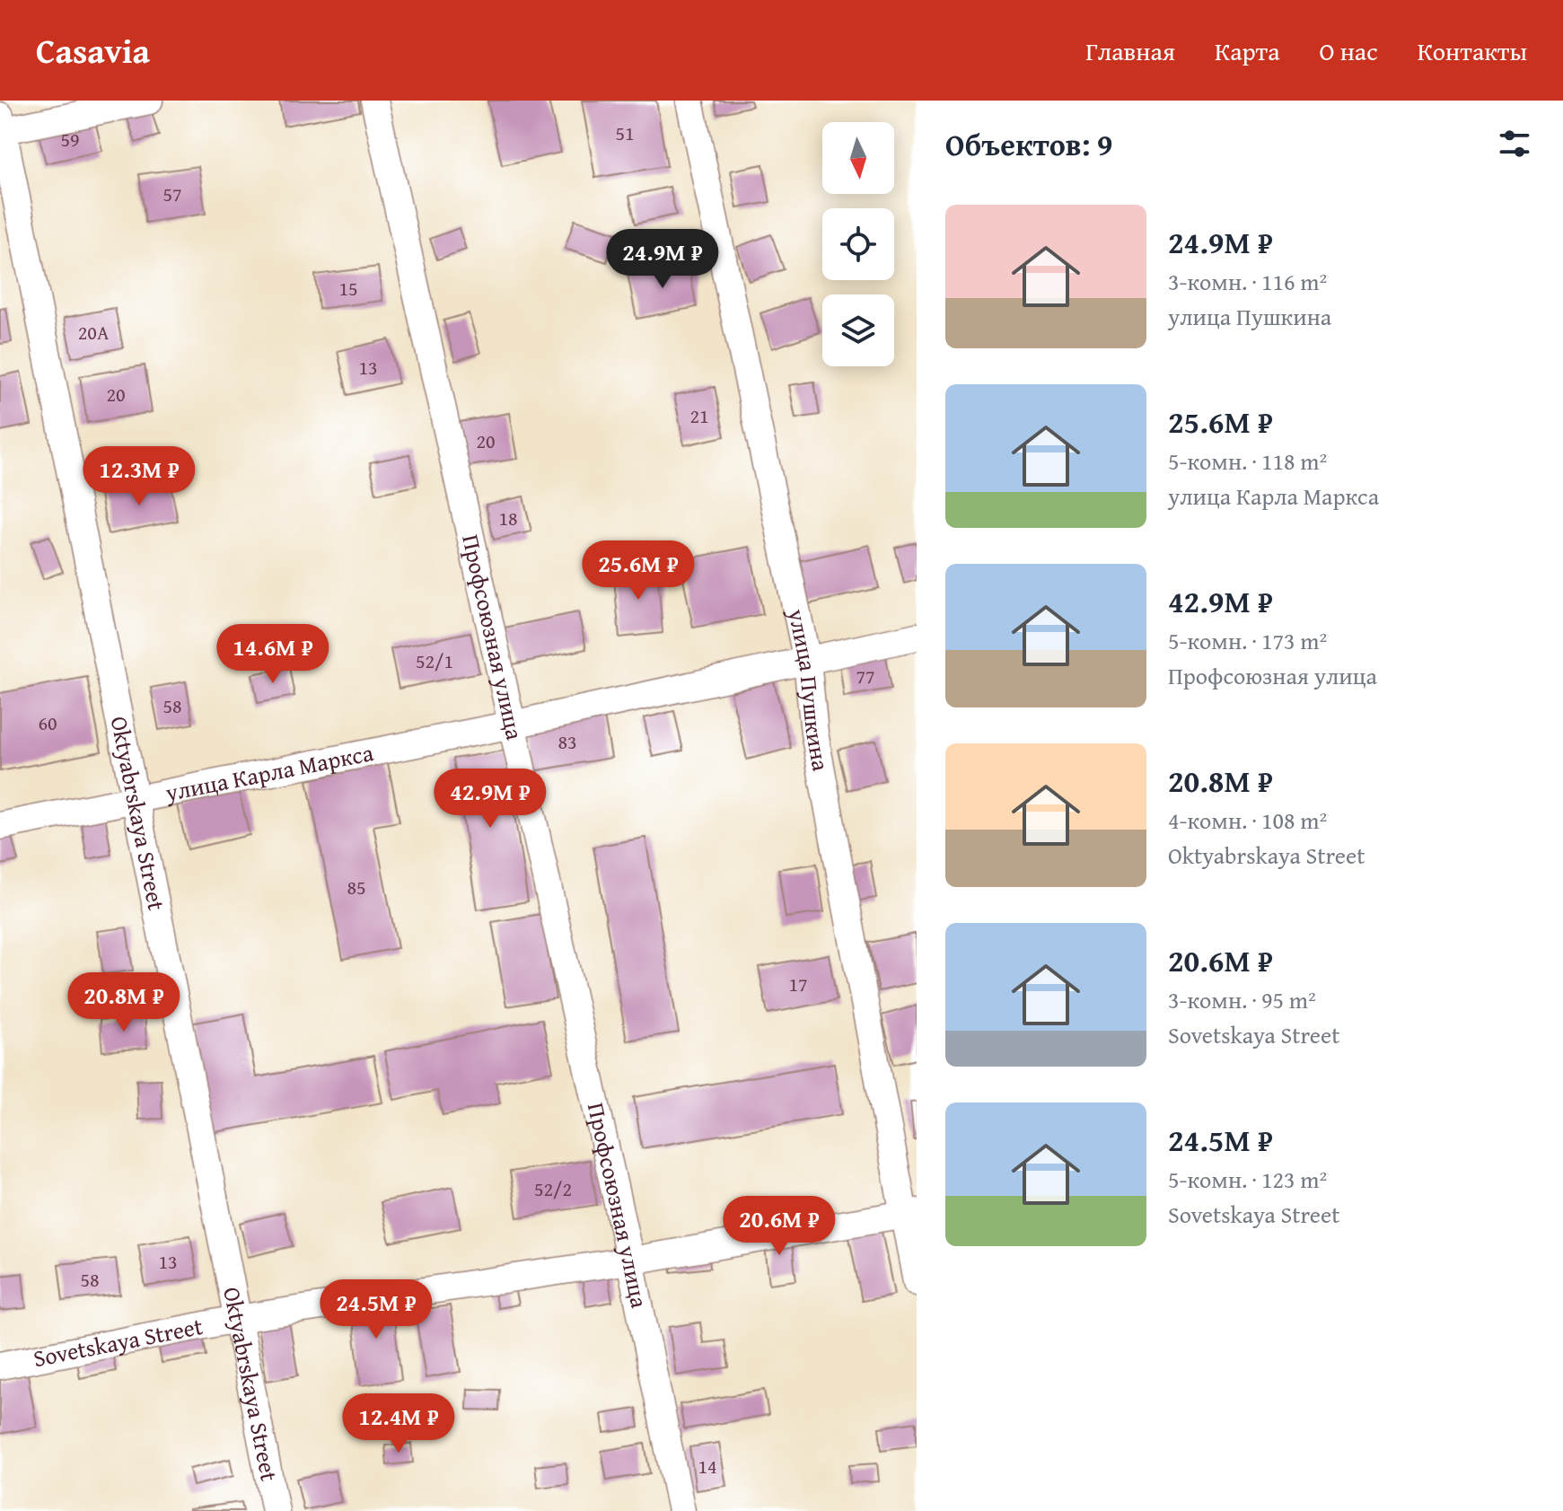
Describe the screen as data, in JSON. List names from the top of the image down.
{
  "streets": {
    "street": [
      "Профсоюзная улица",
      "улица Пушкина",
      "улица Карла Маркса",
      "Oktyabrskaya Street",
      "Sovetskaya Street"
    ]
  },
  "crossings": [
    ["Профсоюзная улица", "улица Карла Маркса"],
    ["Профсоюзная улица", "Sovetskaya Street"],
    ["улица Пушкина", "улица Карла Маркса"],
    ["улица Пушкина", "Sovetskaya Street"],
    ["улица Карла Маркса", "Oktyabrskaya Street"],
    ["Oktyabrskaya Street", "Sovetskaya Street"]
  ],
  "house_numbers": [
    "51",
    "59",
    "57",
    "15",
    "20А",
    "13",
    "20",
    "21",
    "20",
    "18",
    "52/1",
    "77",
    "58",
    "60",
    "83",
    "85",
    "17",
    "52/2",
    "13",
    "58",
    "14"
  ],
  "north": "bottom",
  "page": {
    "header": "Casavia",
    "nav": [
      "Главная",
      "Карта",
      "О нас",
      "Контакты"
    ],
    "heading": "Объектов: 9",
    "list": [
      {
        "name": "24.9M ₽",
        "note": "3-комн. · 116 m² · улица Пушкина"
      },
      {
        "name": "25.6M ₽",
        "note": "5-комн. · 118 m² · улица Карла Маркса"
      },
      {
        "name": "42.9M ₽",
        "note": "5-комн. · 173 m² · Профсоюзная улица"
      },
      {
        "name": "20.8M ₽",
        "note": "4-комн. · 108 m² · Oktyabrskaya Street"
      },
      {
        "name": "20.6M ₽",
        "note": "3-комн. · 95 m² · Sovetskaya Street"
      },
      {
        "name": "24.5M ₽",
        "note": "5-комн. · 123 m² · Sovetskaya Street"
      }
    ],
    "price": [
      "24.9M ₽",
      "12.3M ₽",
      "25.6M ₽",
      "14.6M ₽",
      "42.9M ₽",
      "20.8M ₽",
      "20.6M ₽",
      "24.5M ₽",
      "12.4M ₽"
    ]
  }
}
